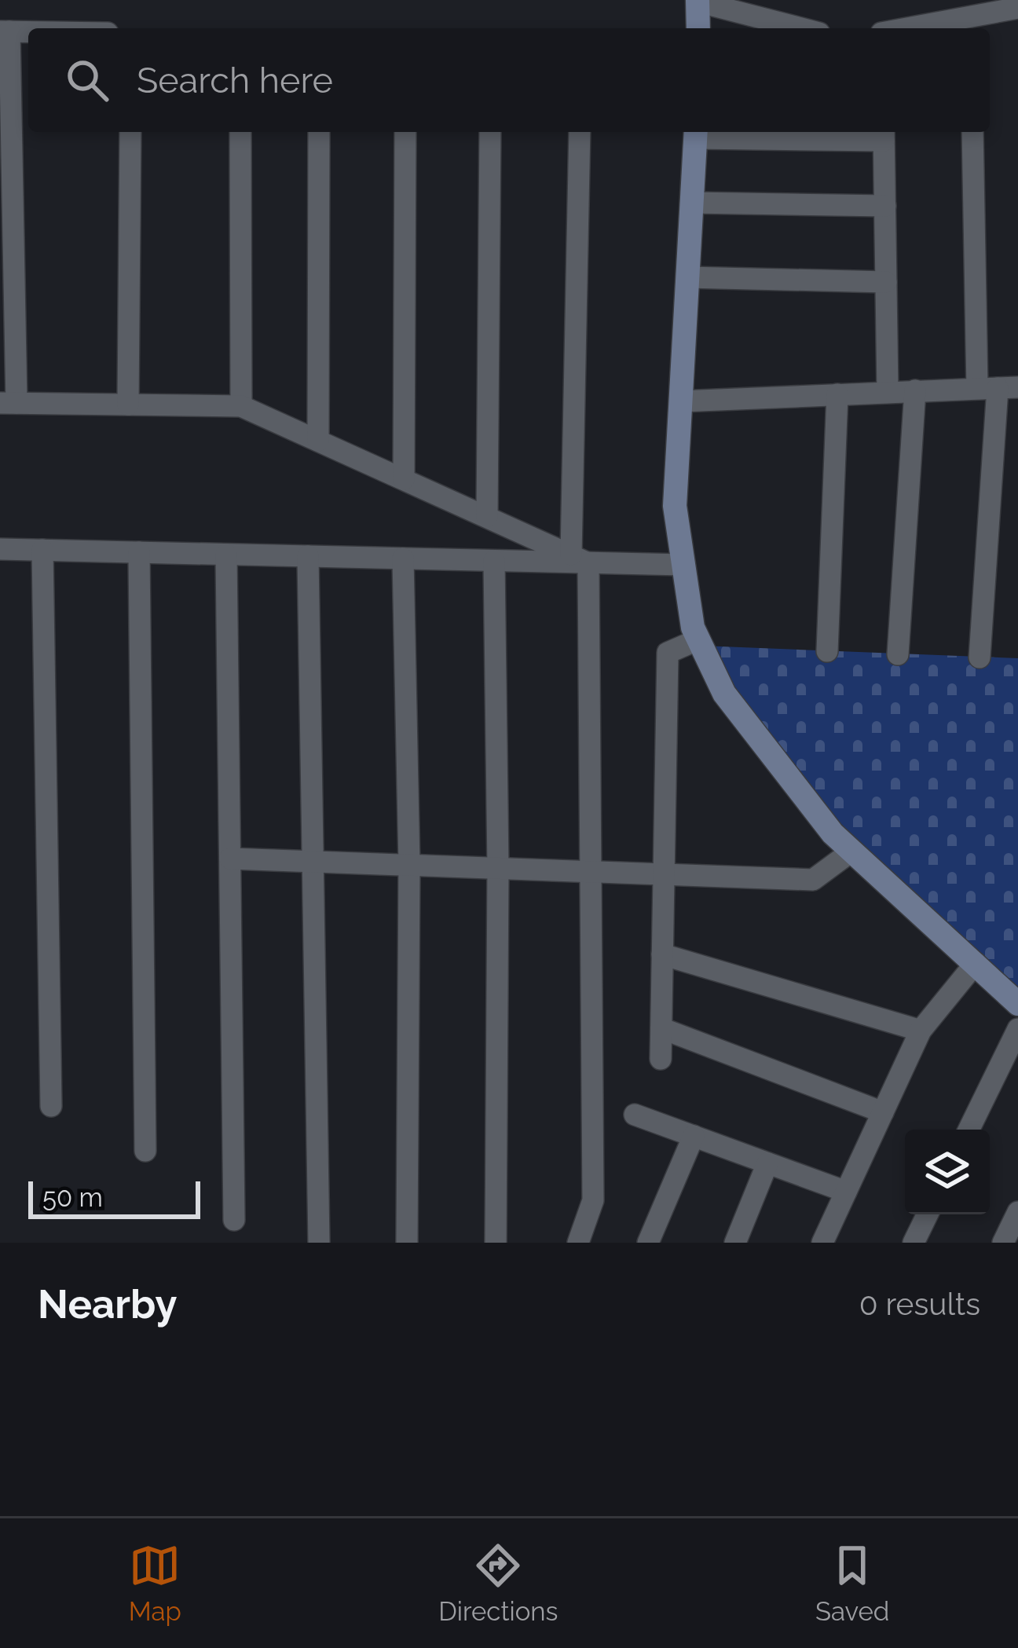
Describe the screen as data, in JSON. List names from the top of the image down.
{
  "scale_bar": "50 m",
  "page": {
    "search": "Search here",
    "scale": "50 m",
    "heading": ["Nearby", "0 results"],
    "nav": ["Map", "Directions", "Saved"]
  }
}
